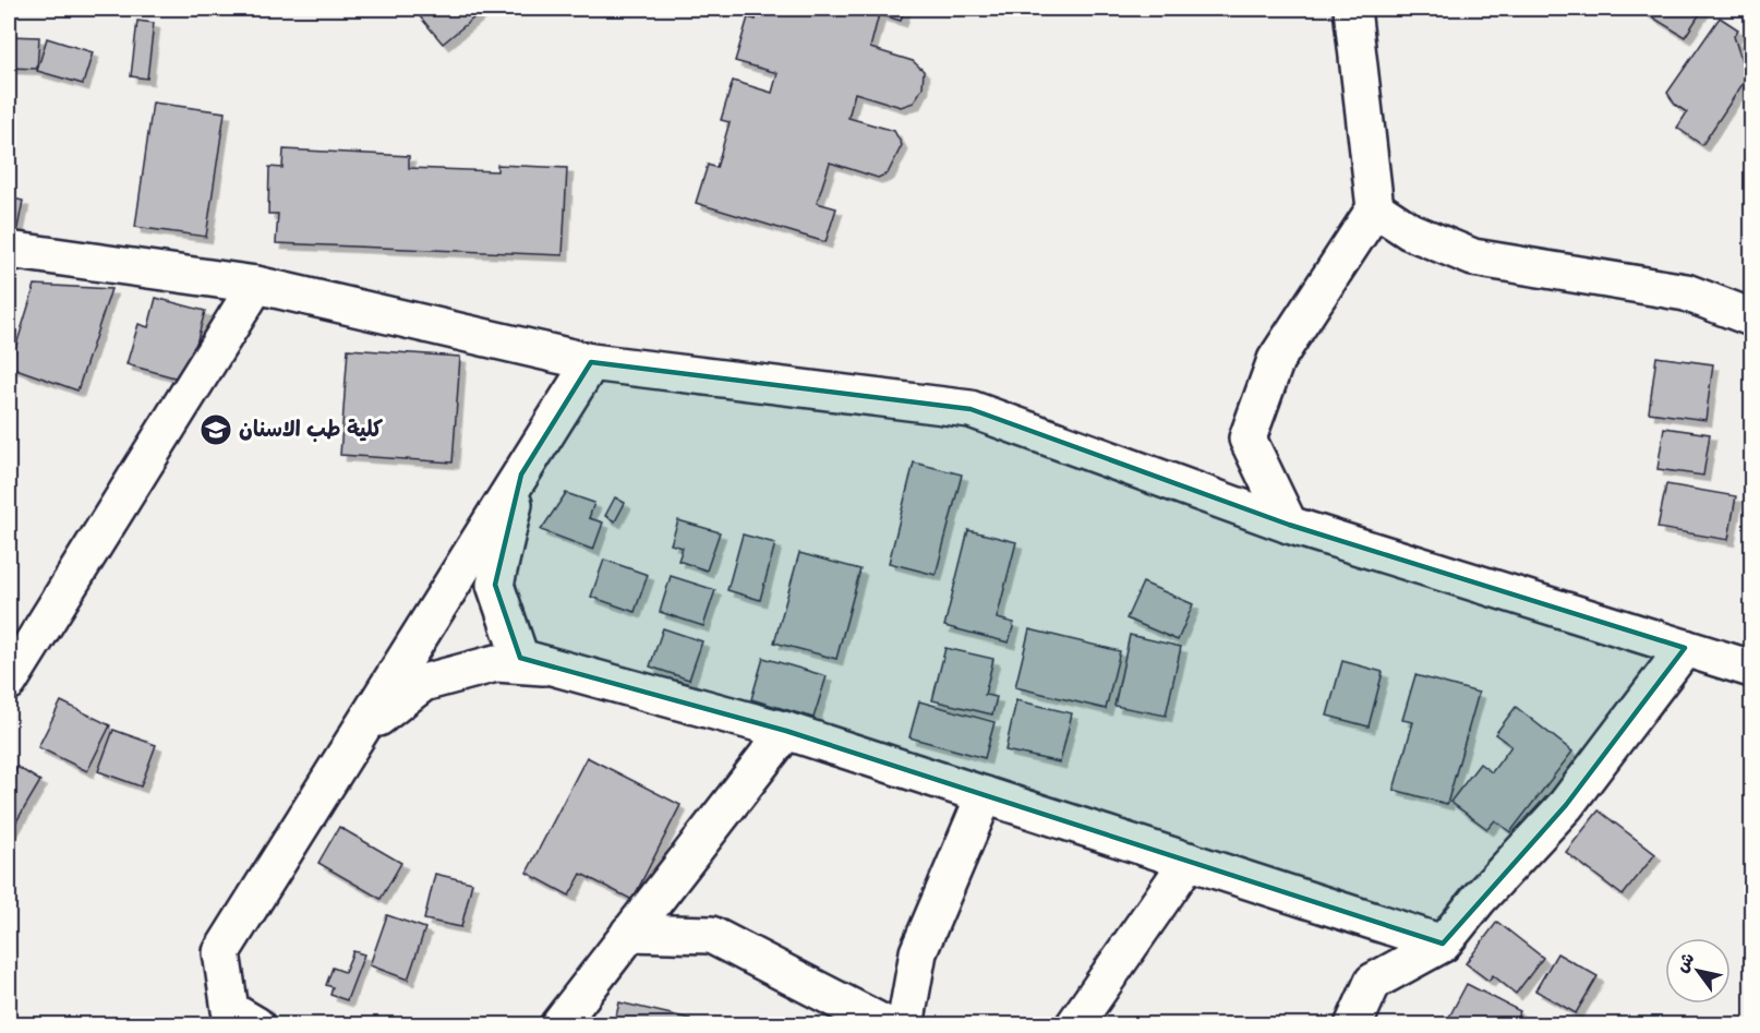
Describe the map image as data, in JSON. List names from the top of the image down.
{
  "places": {
    "school or university": ["كلية طب الاسنان"]
  },
  "north": "top left"
}
